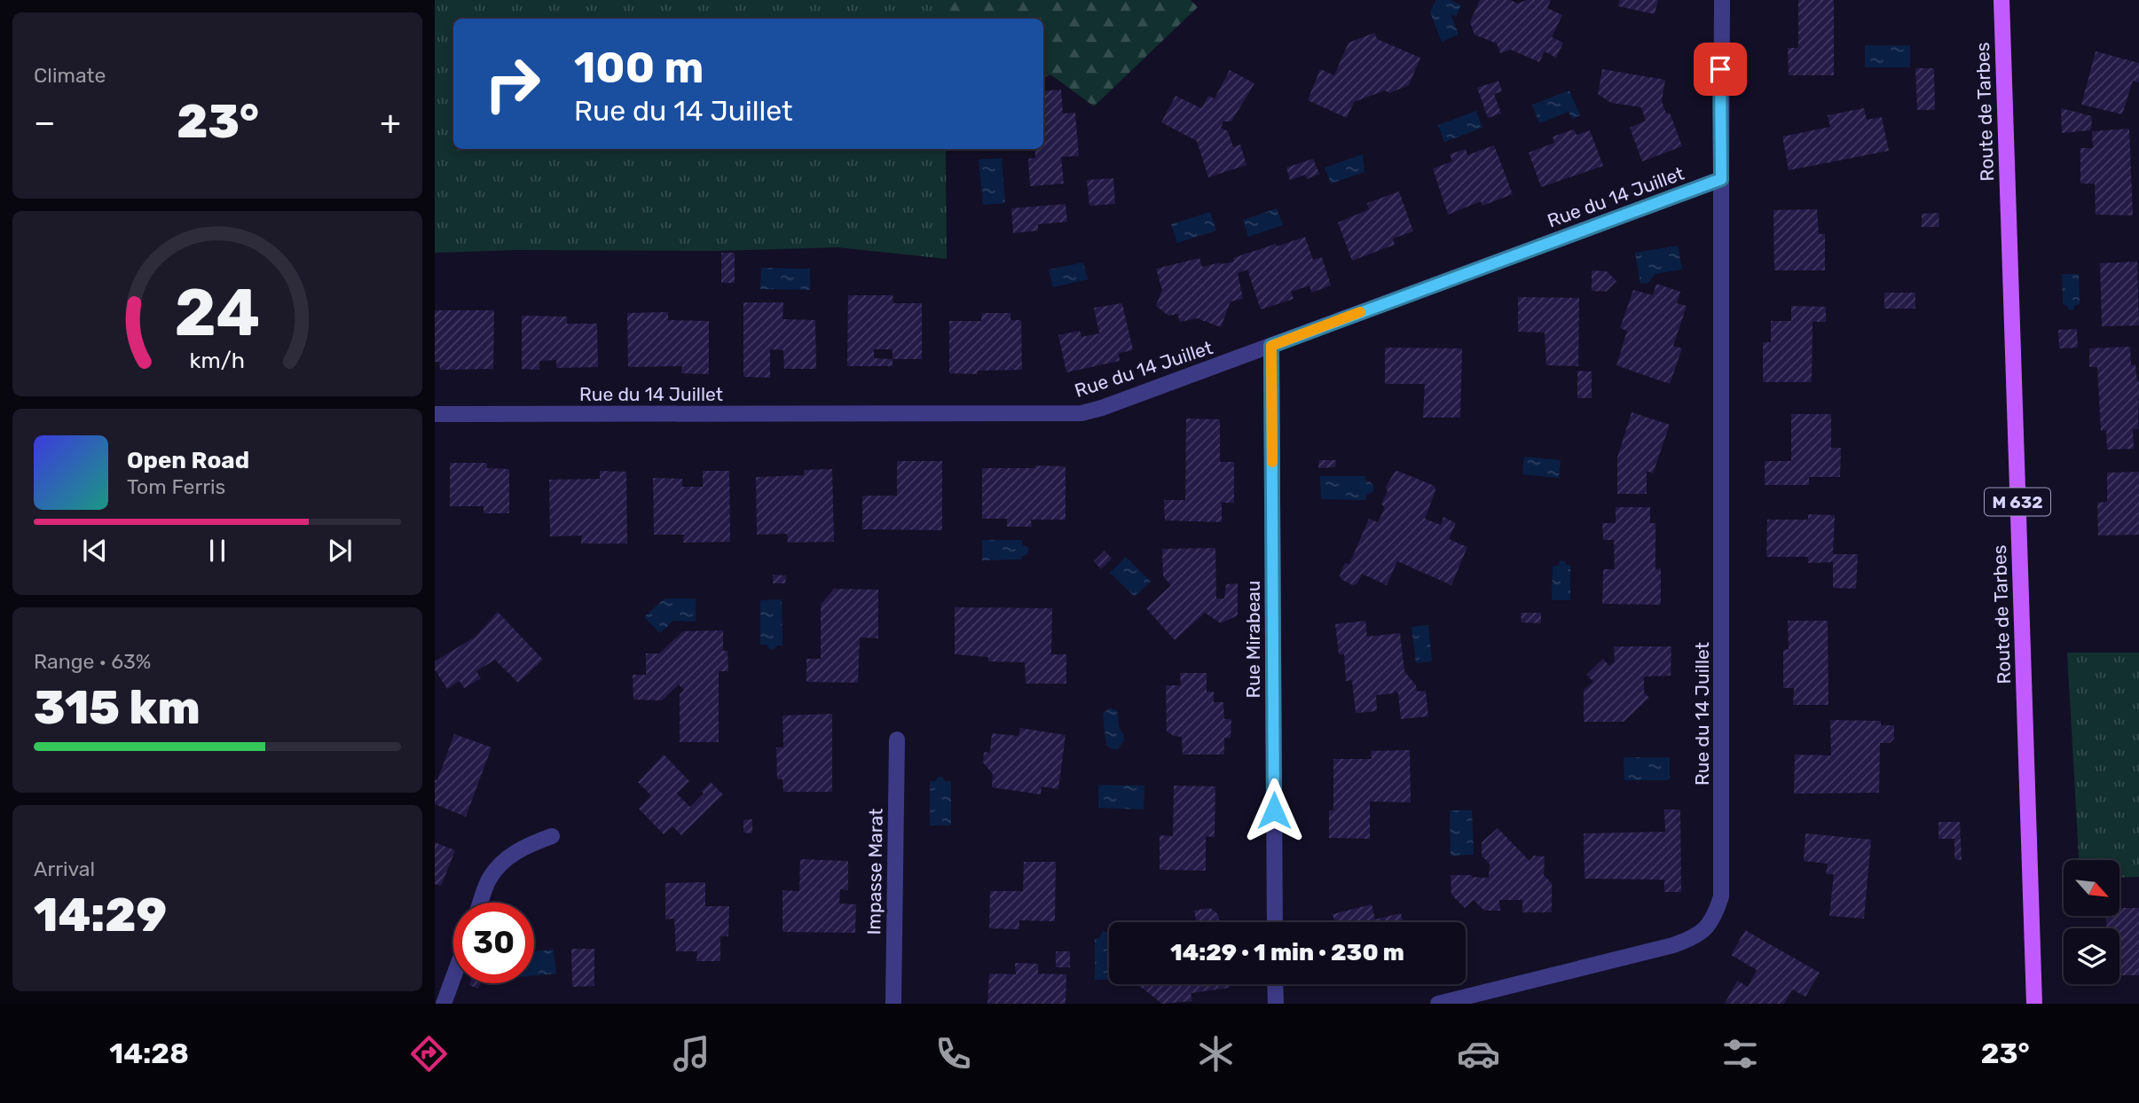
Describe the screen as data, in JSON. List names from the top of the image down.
{
  "streets": {
    "main road": ["Route de Tarbes", "M 632"],
    "street": ["Rue du 14 Juillet", "Rue Mirabeau", "Impasse Marat"]
  },
  "crossings": [
    ["Rue du 14 Juillet", "Rue Mirabeau"]
  ],
  "north": "bottom right",
  "page": {
    "tile": [
      "Climate",
      ["Range · 63%", "315 km"],
      ["Arrival", "14:29"]
    ],
    "turn": ["100 m", "Rue du 14 Juillet"],
    "heat": ["−", "23°", "+"],
    "song": ["Open Road", "Tom Ferris"],
    "limit": "30",
    "trip": "14:29 · 1 min · 230 m",
    "tabs": ["14:28", "23°"],
    "gauge": ["24", "km/h"]
  }
}
